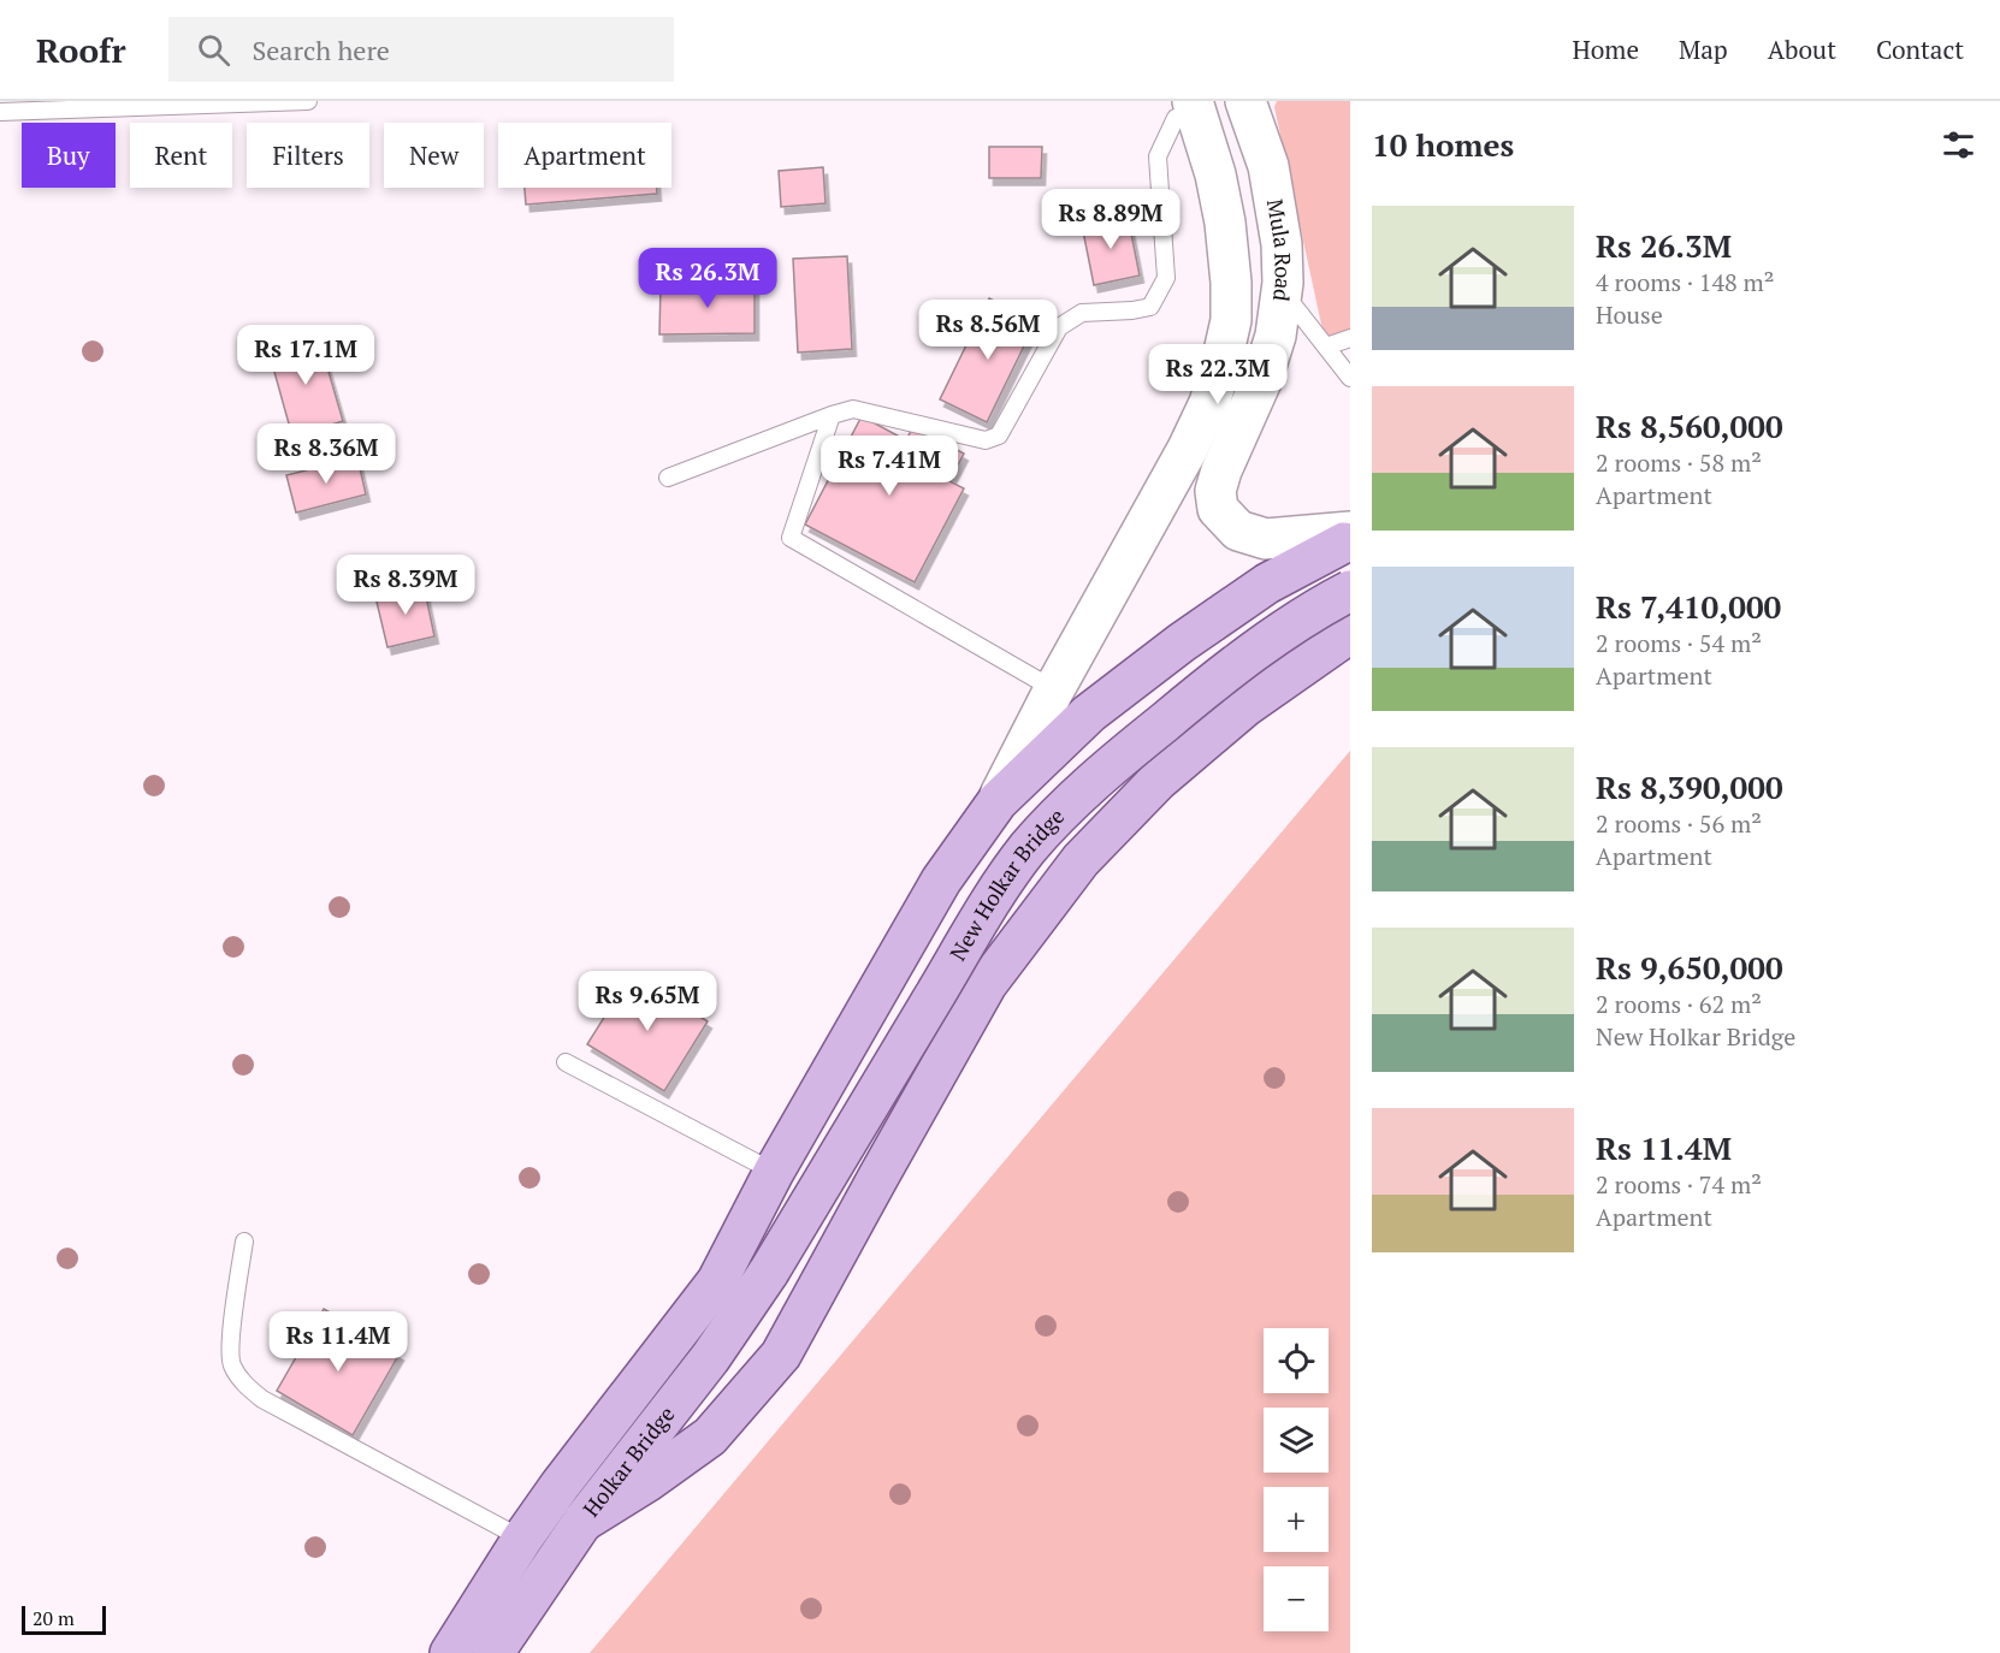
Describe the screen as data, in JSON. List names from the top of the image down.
{
  "streets": {
    "main road": ["New Holkar Bridge", "Holkar Bridge"],
    "street": ["Mula Road"]
  },
  "crossings": [
    ["New Holkar Bridge", "Holkar Bridge"]
  ],
  "scale_bar": "20 m",
  "page": {
    "header": "Roofr",
    "search": "Search here",
    "nav": [
      "Home",
      "Map",
      "About",
      "Contact"
    ],
    "heading": "10 homes",
    "chip": [
      "Buy",
      "Rent",
      "Filters",
      "New",
      "Apartment"
    ],
    "list": [
      {
        "name": "Rs 26.3M",
        "note": "4 rooms · 148 m² · House"
      },
      {
        "name": "Rs 8,560,000",
        "note": "2 rooms · 58 m² · Apartment"
      },
      {
        "name": "Rs 7,410,000",
        "note": "2 rooms · 54 m² · Apartment"
      },
      {
        "name": "Rs 8,390,000",
        "note": "2 rooms · 56 m² · Apartment"
      },
      {
        "name": "Rs 9,650,000",
        "note": "2 rooms · 62 m² · New Holkar Bridge"
      },
      {
        "name": "Rs 11.4M",
        "note": "2 rooms · 74 m² · Apartment"
      }
    ],
    "price": [
      "Rs 8.89M",
      "Rs 26.3M",
      "Rs 8.56M",
      "Rs 17.1M",
      "Rs 22.3M",
      "Rs 8.36M",
      "Rs 7.41M",
      "Rs 8.39M",
      "Rs 9.65M",
      "Rs 11.4M"
    ],
    "map_buttons": ["+", "−"],
    "scale": "20 m"
  }
}
